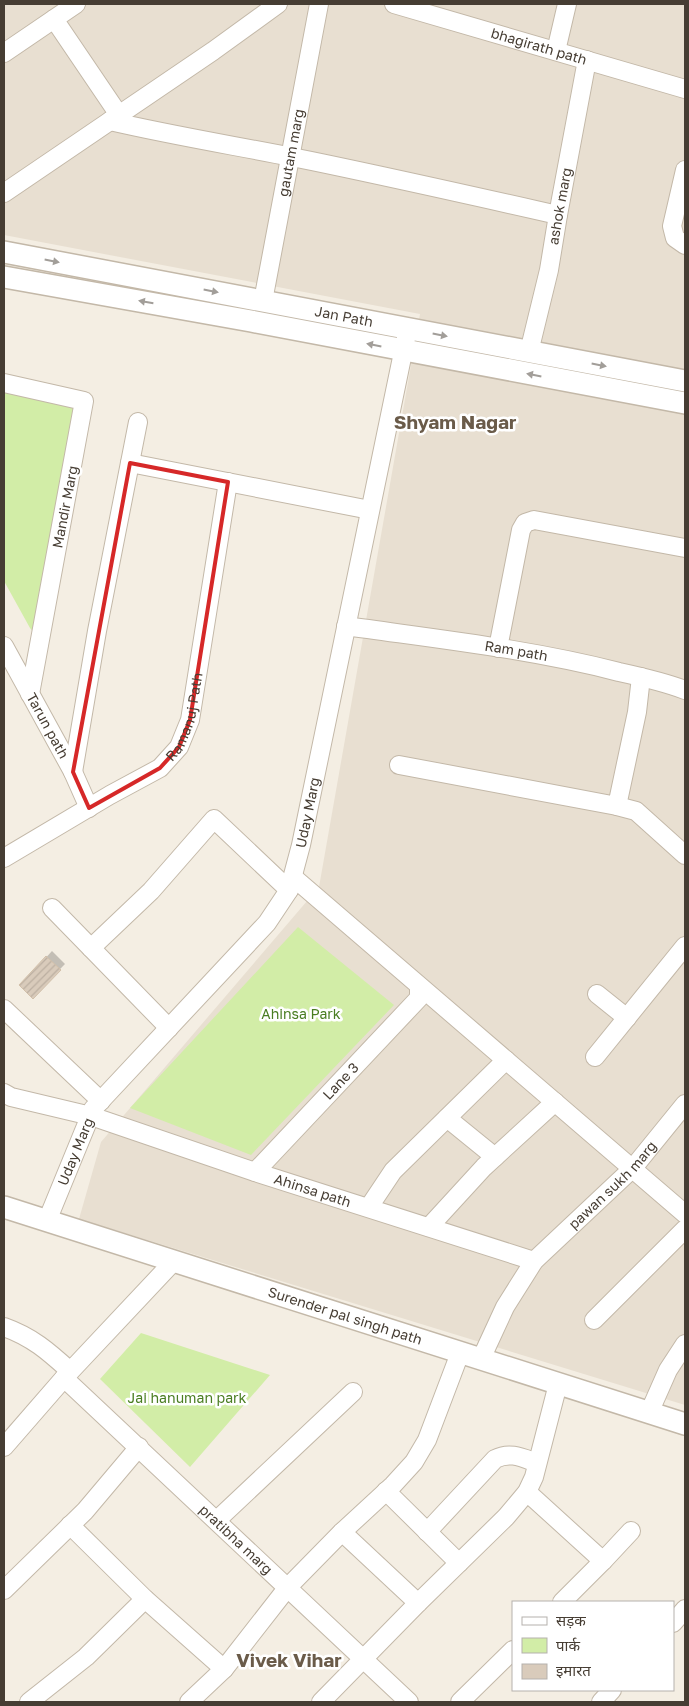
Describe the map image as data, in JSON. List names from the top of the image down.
{
  "streets": {
    "street": [
      "bhagirath path",
      "gautam marg",
      "ashok marg",
      "Jan Path",
      "Mandir Marg",
      "Ram path",
      "Ramanuj Path",
      "Tarun path",
      "Uday Marg",
      "Lane 3",
      "pawan sukh marg",
      "Ahinsa path",
      "Surender pal singh path",
      "pratibha marg"
    ]
  },
  "crossings": [
    ["bhagirath path", "ashok marg"],
    ["gautam marg", "Jan Path"],
    ["ashok marg", "Jan Path"],
    ["Jan Path", "Uday Marg"],
    ["Mandir Marg", "Tarun path"],
    ["Ram path", "Uday Marg"],
    ["Ramanuj Path", "Tarun path"],
    ["Uday Marg", "Ahinsa path"],
    ["Uday Marg", "Surender pal singh path"],
    ["Lane 3", "Ahinsa path"],
    ["pawan sukh marg", "Ahinsa path"],
    ["pawan sukh marg", "Surender pal singh path"]
  ],
  "districts": ["Shyam Nagar", "Vivek Vihar"],
  "parks": ["Ahinsa Park", "Jai hanuman park"],
  "legend": ["सड़क", "पार्क", "इमारत"]
}
